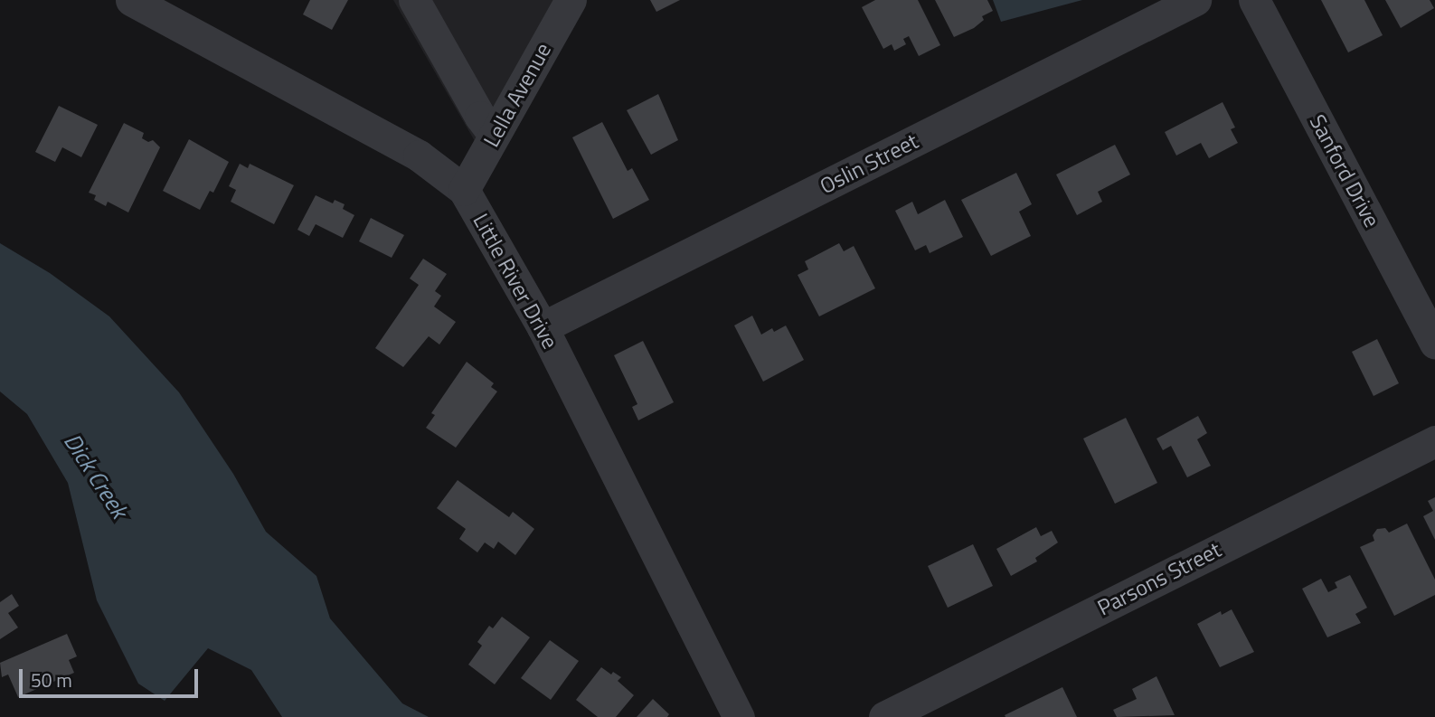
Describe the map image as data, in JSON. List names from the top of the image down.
{
  "streets": {
    "street": [
      "Lella Avenue",
      "Oslin Street",
      "Sanford Drive",
      "Little River Drive",
      "Parsons Street"
    ]
  },
  "crossings": [
    ["Lella Avenue", "Little River Drive"],
    ["Oslin Street", "Little River Drive"]
  ],
  "water": ["Dick Creek"],
  "scale_bar": "50 m"
}
